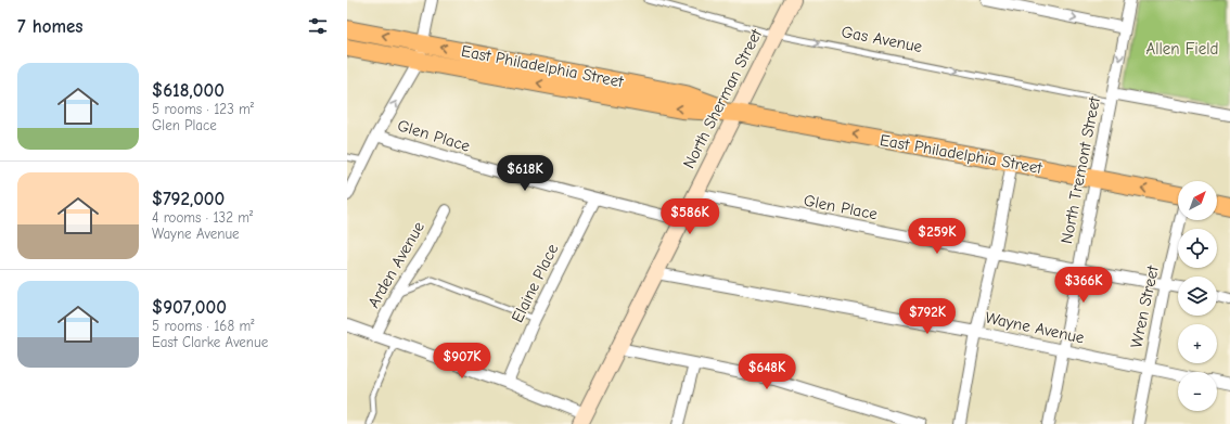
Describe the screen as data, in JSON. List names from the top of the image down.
{
  "streets": {
    "main road": ["East Philadelphia Street", "North Sherman Street"],
    "street": [
      "Gas Avenue",
      "Glen Place",
      "North Tremont Street",
      "Arden Avenue",
      "Elaine Place",
      "Wren Street",
      "Wayne Avenue"
    ]
  },
  "crossings": [
    ["Gas Avenue", "North Sherman Street"],
    ["Gas Avenue", "North Tremont Street"],
    ["East Philadelphia Street", "North Sherman Street"],
    ["East Philadelphia Street", "North Tremont Street"],
    ["North Sherman Street", "Glen Place"],
    ["North Sherman Street", "Wayne Avenue"],
    ["Glen Place", "North Tremont Street"],
    ["Glen Place", "Elaine Place"],
    ["Glen Place", "Wren Street"],
    ["North Tremont Street", "Wayne Avenue"],
    ["Wren Street", "Wayne Avenue"]
  ],
  "one_way": ["Gas Avenue", "East Philadelphia Street"],
  "parks": ["Allen Field"],
  "north": "top right",
  "page": {
    "heading": "7 homes",
    "list": [
      {
        "name": "$618,000",
        "note": "5 rooms · 123 m² · Glen Place"
      },
      {
        "name": "$792,000",
        "note": "4 rooms · 132 m² · Wayne Avenue"
      },
      {
        "name": "$907,000",
        "note": "5 rooms · 168 m² · East Clarke Avenue"
      }
    ],
    "price": [
      "$618K",
      "$586K",
      "$259K",
      "$366K",
      "$792K",
      "$907K",
      "$648K"
    ],
    "map_buttons": ["+", "−"]
  }
}
